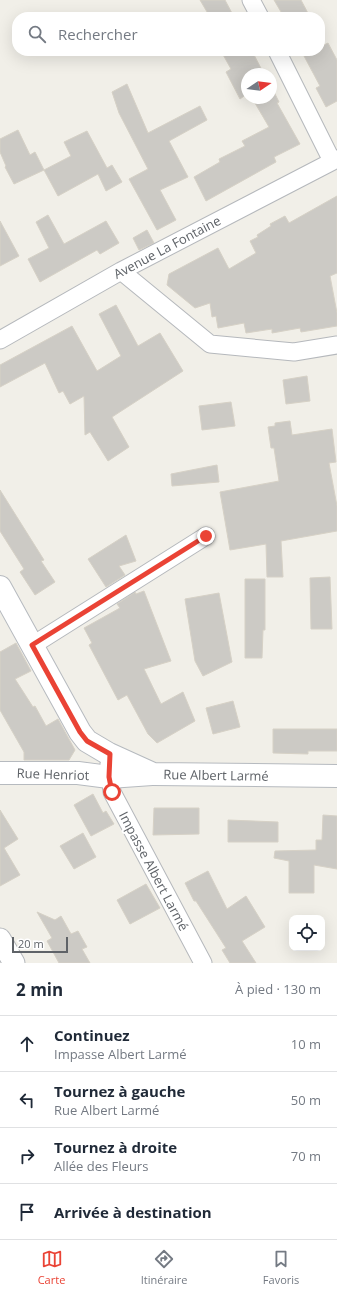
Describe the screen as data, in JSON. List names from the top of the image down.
{
  "streets": {
    "main road": ["Rue Henriot", "Rue Albert Larmé"],
    "street": ["Avenue La Fontaine", "Impasse Albert Larmé"]
  },
  "crossings": [
    ["Rue Henriot", "Rue Albert Larmé"],
    ["Rue Henriot", "Impasse Albert Larmé"],
    ["Rue Albert Larmé", "Impasse Albert Larmé"]
  ],
  "scale_bar": "20 m",
  "north": "right",
  "page": {
    "search": "Rechercher",
    "scale": "20 m",
    "heading": ["2 min", "À pied · 130 m"],
    "list": [
      ["Continuez", "Impasse Albert Larmé", "10 m"],
      ["Tournez à gauche", "Rue Albert Larmé", "50 m"],
      ["Tournez à droite", "Allée des Fleurs", "70 m"],
      "Arrivée à destination"
    ],
    "nav": ["Carte", "Itinéraire", "Favoris"]
  }
}
